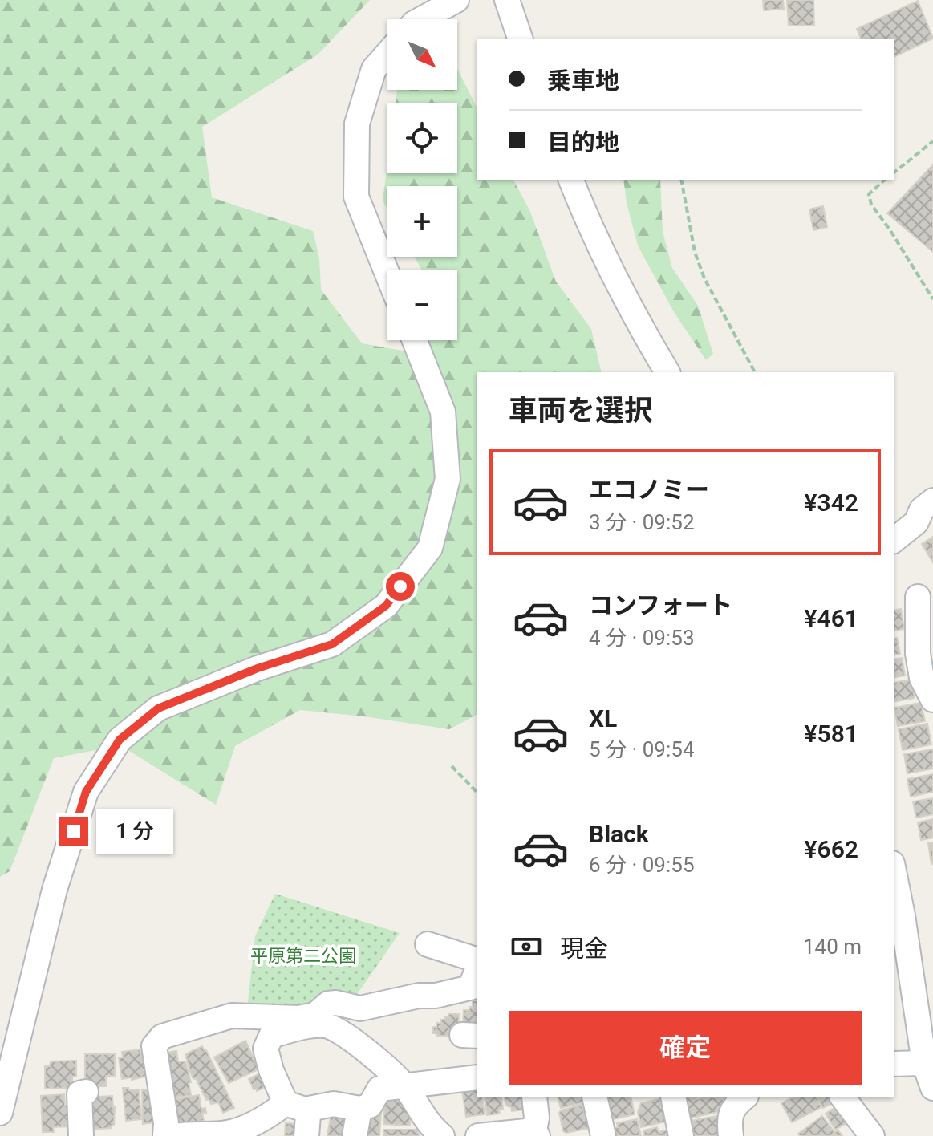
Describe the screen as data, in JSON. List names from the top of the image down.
{
  "parks": ["平原第二公園"],
  "north": "bottom right",
  "page": {
    "map_buttons": ["+", "−"],
    "banner": ["乗車地", "目的地"],
    "heading": "車両を選択",
    "list": [
      {
        "name": "エコノミー",
        "note": "3 分 · 09:52",
        "value": "¥342"
      },
      {
        "name": "コンフォート",
        "note": "4 分 · 09:53",
        "value": "¥461"
      },
      {
        "name": "XL",
        "note": "5 分 · 09:54",
        "value": "¥581"
      },
      {
        "name": "Black",
        "note": "6 分 · 09:55",
        "value": "¥662"
      }
    ],
    "bubble": "1 分",
    "pay": ["現金", "140 m"],
    "buttons": "確定"
  }
}
